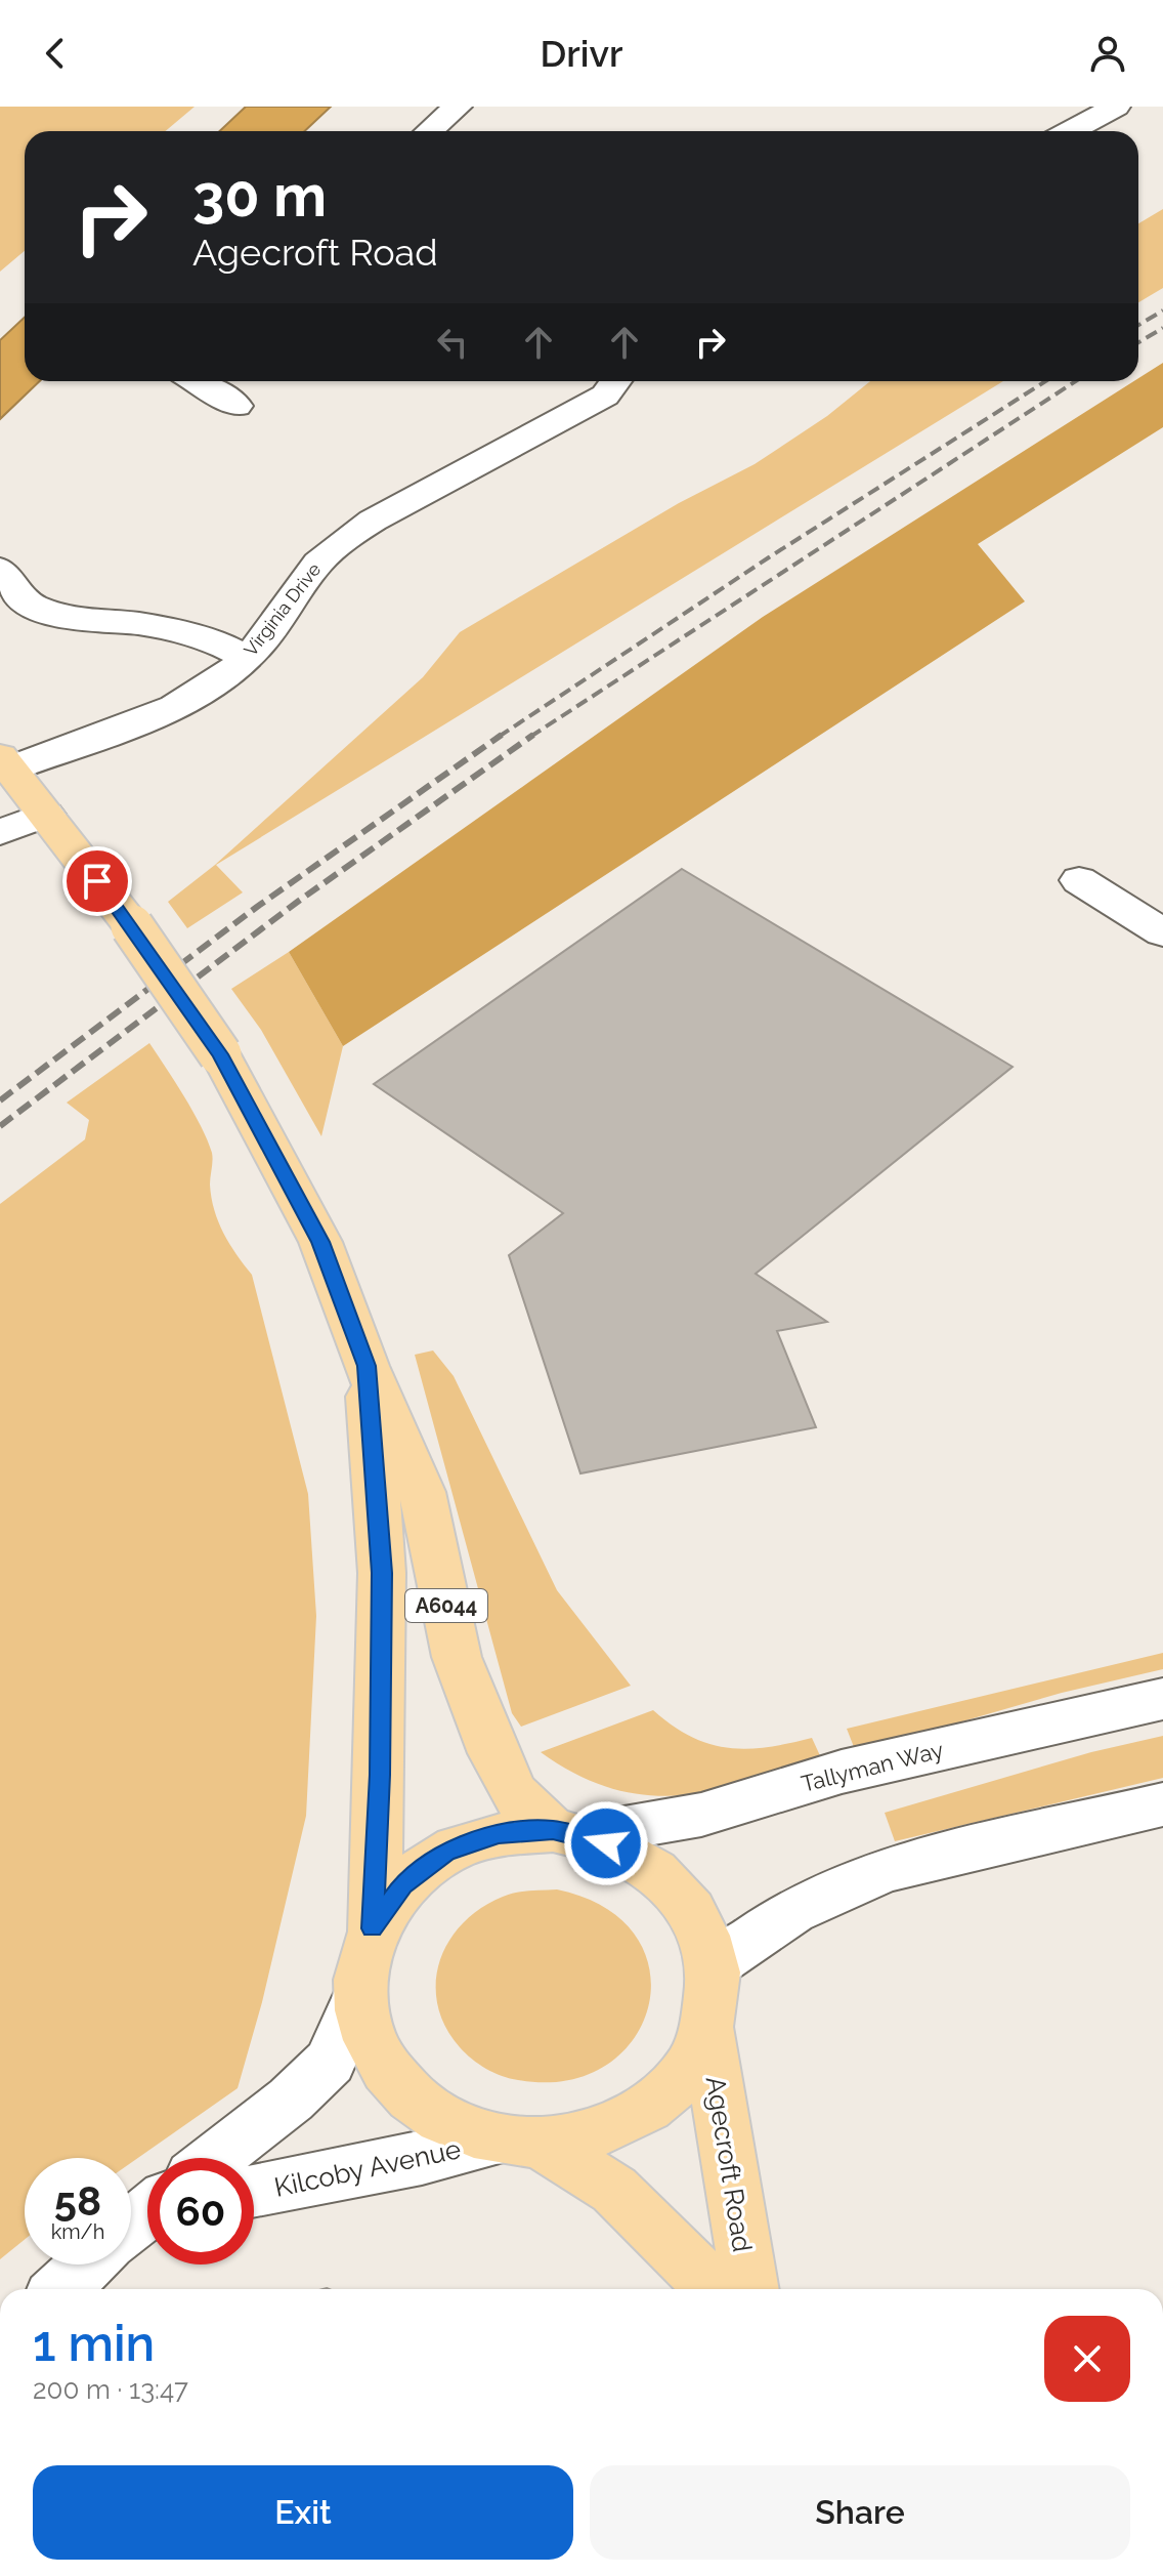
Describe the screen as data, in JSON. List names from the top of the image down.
{
  "streets": {
    "main road": ["A6044", "Agecroft Road"],
    "street": ["Virginia Drive", "Tallyman Way", "Kilcoby Avenue"]
  },
  "crossings": [
    ["Virginia Drive", "A6044"],
    ["A6044", "Tallyman Way"],
    ["Agecroft Road", "Kilcoby Avenue"]
  ],
  "page": {
    "header": "Drivr",
    "turn": ["30 m", "Agecroft Road"],
    "speed": "58 km/h",
    "limit": "60",
    "heading": ["1 min", "200 m · 13:47"],
    "buttons": ["Exit", "Share"]
  }
}
